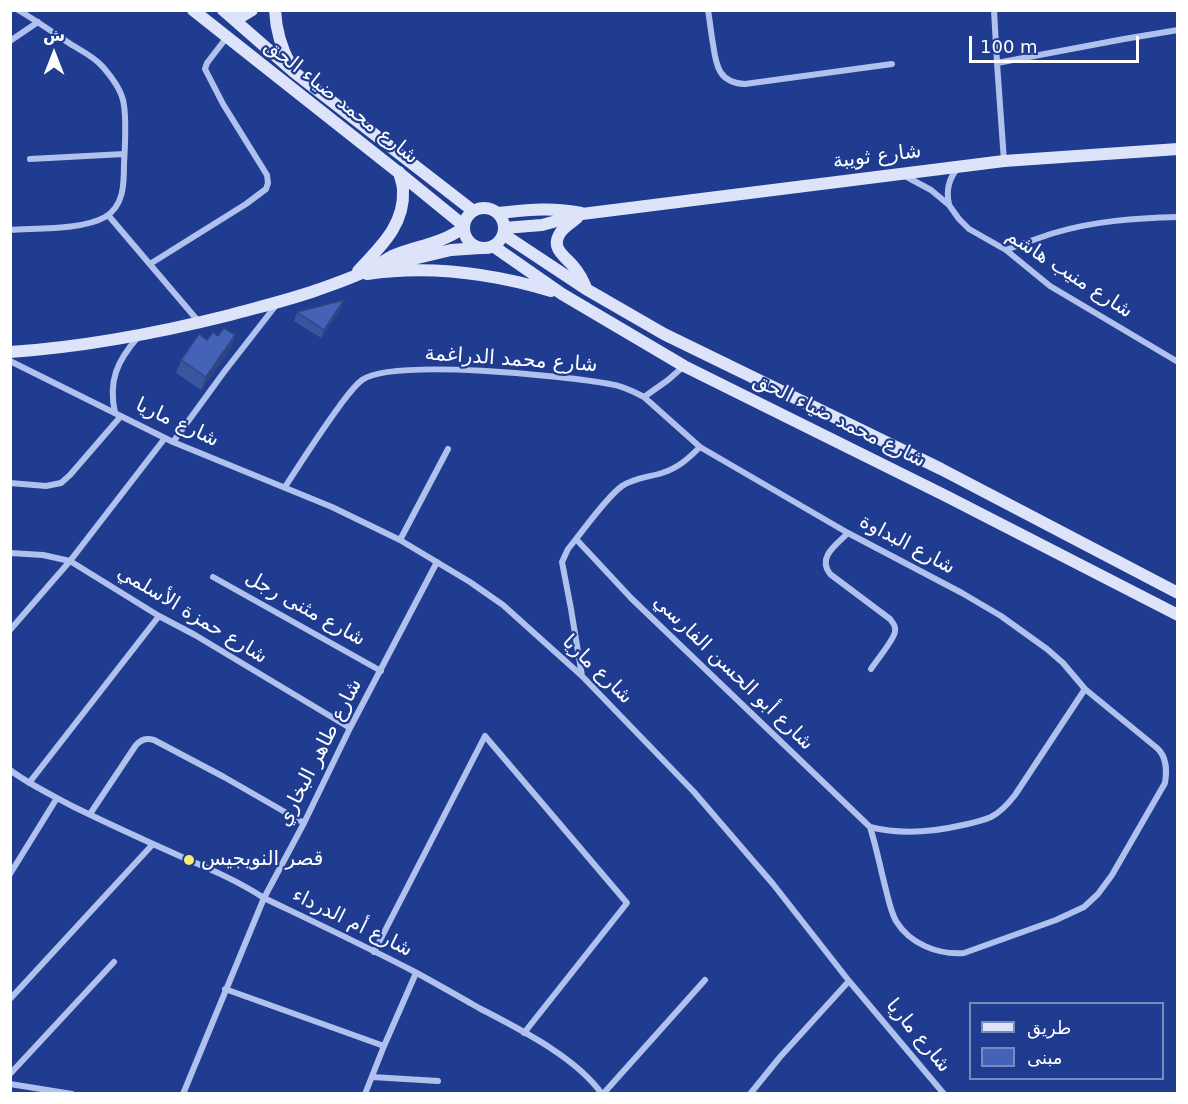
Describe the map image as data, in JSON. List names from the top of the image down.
{
  "streets": {
    "main road": ["شارع محمد ضياء الحق", "شارع ثويبة"],
    "street": [
      "شارع منيب هاشم",
      "شارع محمد الدراغمة",
      "شارع ماريا",
      "شارع البداوة",
      "شارع مثنى رجل",
      "شارع حمزة الأسلمي",
      "شارع أبو الحسن الفارسي",
      "شارع طاهر البخاري",
      "شارع أم الدرداء"
    ]
  },
  "crossings": [
    ["شارع محمد ضياء الحق", "شارع ثويبة"],
    ["شارع ثويبة", "شارع منيب هاشم"],
    ["شارع محمد الدراغمة", "شارع ماريا"],
    ["شارع ماريا", "شارع طاهر البخاري"],
    ["شارع البداوة", "شارع أبو الحسن الفارسي"],
    ["شارع مثنى رجل", "شارع طاهر البخاري"],
    ["شارع حمزة الأسلمي", "شارع طاهر البخاري"],
    ["شارع طاهر البخاري", "شارع أم الدرداء"]
  ],
  "places": ["قصر النويجيس"],
  "legend": ["طريق", "مبنى"],
  "scale_bar": "100 m",
  "north": "top"
}
